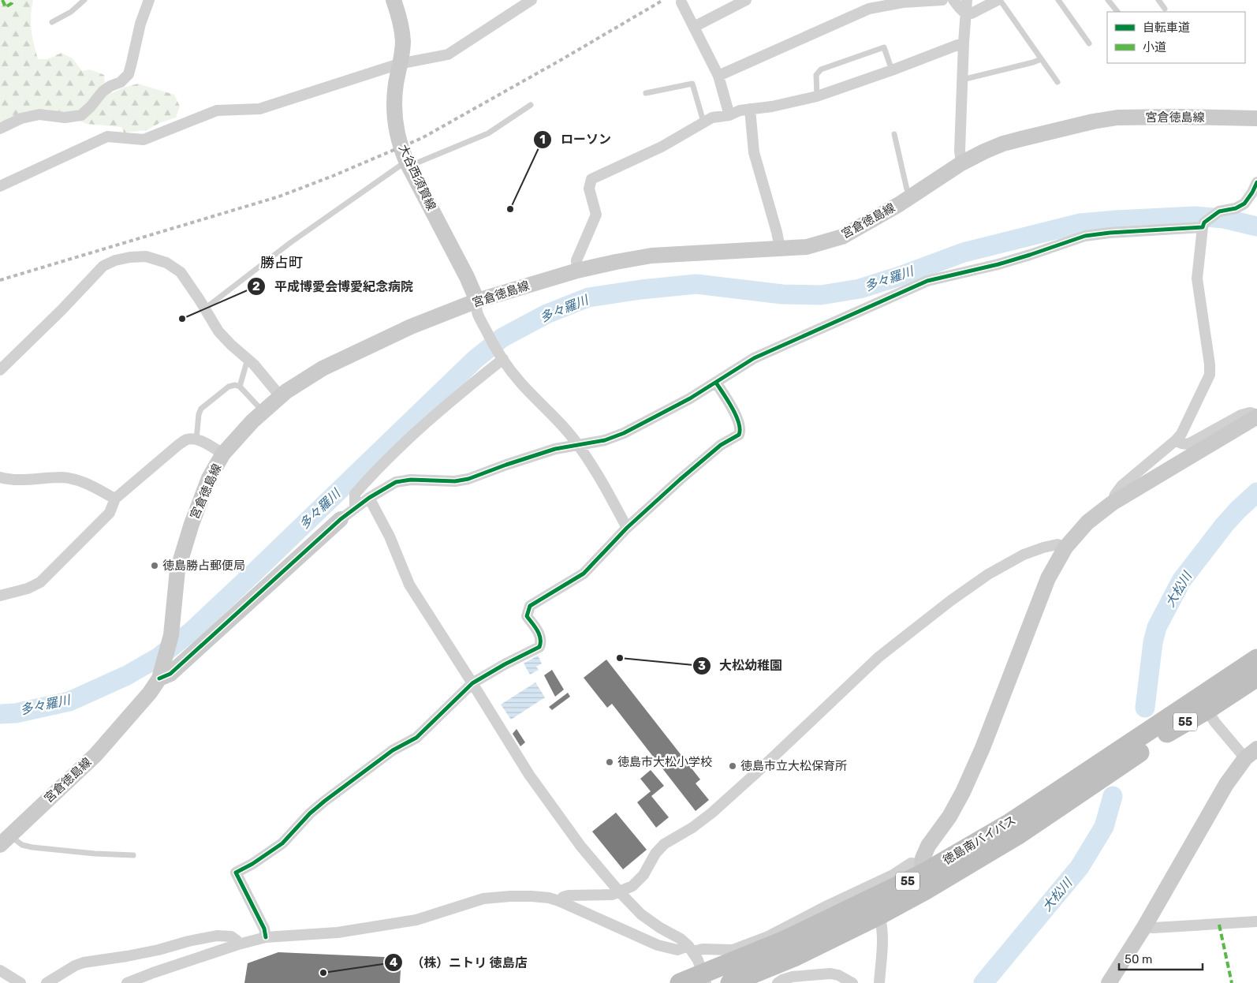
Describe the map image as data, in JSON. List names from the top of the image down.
{
  "streets": {
    "highway": ["55", "徳島南バイパス"],
    "main road": ["宮倉徳島線", "大谷西須賀線"]
  },
  "crossings": [
    ["宮倉徳島線", "大谷西須賀線"]
  ],
  "districts": ["勝占町"],
  "water": ["多々羅川", "大松川"],
  "places": [
    "ローソン",
    "平成博愛会博愛紀念病院",
    "徳島勝占郵便局",
    "大松幼稚園",
    "徳島市大松小学校",
    "徳島市立大松保育所",
    "（株）ニトリ 徳島店"
  ],
  "legend": ["自転車道", "小道"],
  "scale_bar": "50 m"
}
